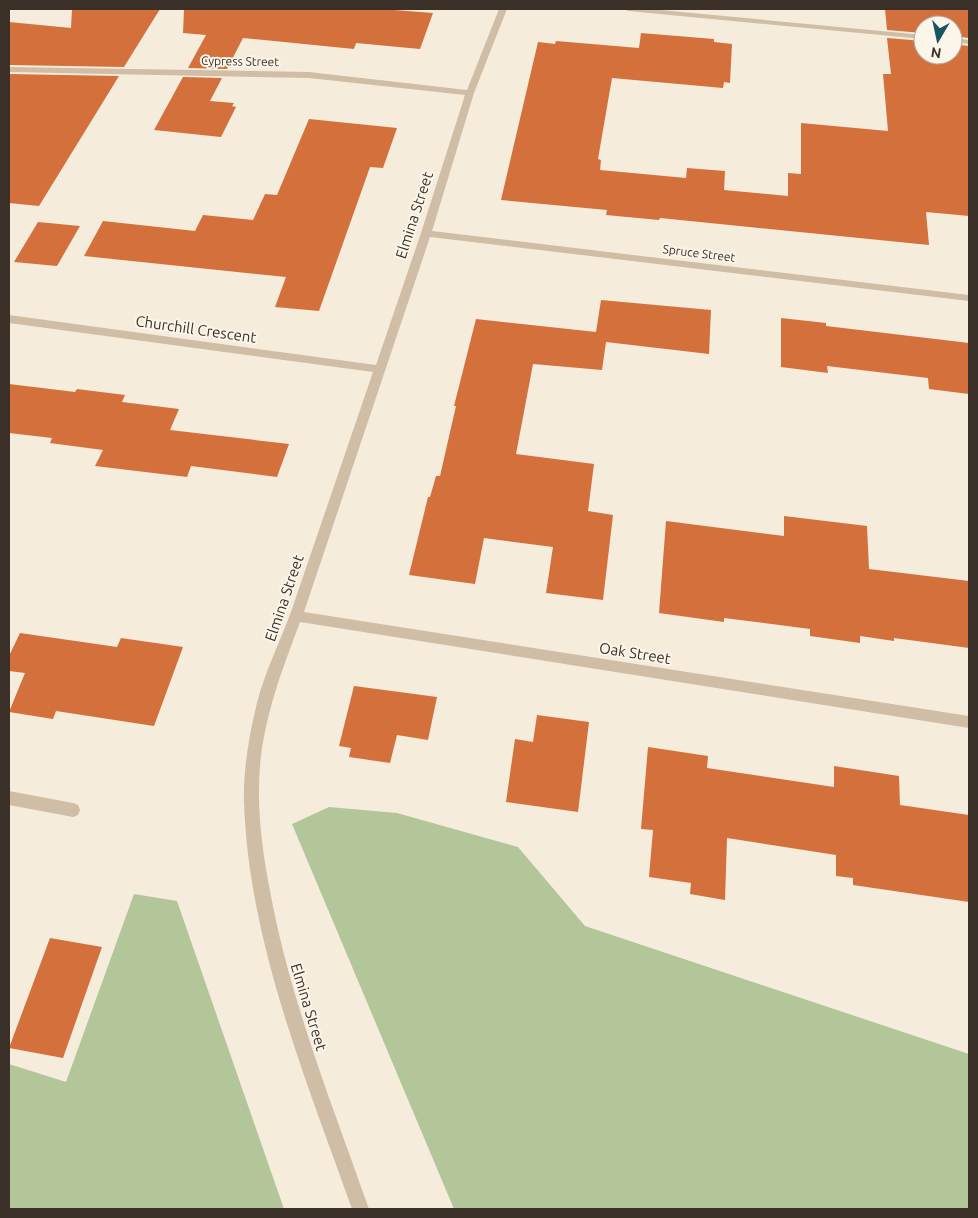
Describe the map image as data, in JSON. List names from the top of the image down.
{
  "streets": {
    "street": [
      "Cypress Street",
      "Elmina Street",
      "Spruce Street",
      "Churchill Crescent",
      "Oak Street"
    ]
  },
  "crossings": [
    ["Cypress Street", "Elmina Street"],
    ["Elmina Street", "Spruce Street"],
    ["Elmina Street", "Churchill Crescent"],
    ["Elmina Street", "Oak Street"]
  ],
  "north": "bottom"
}
